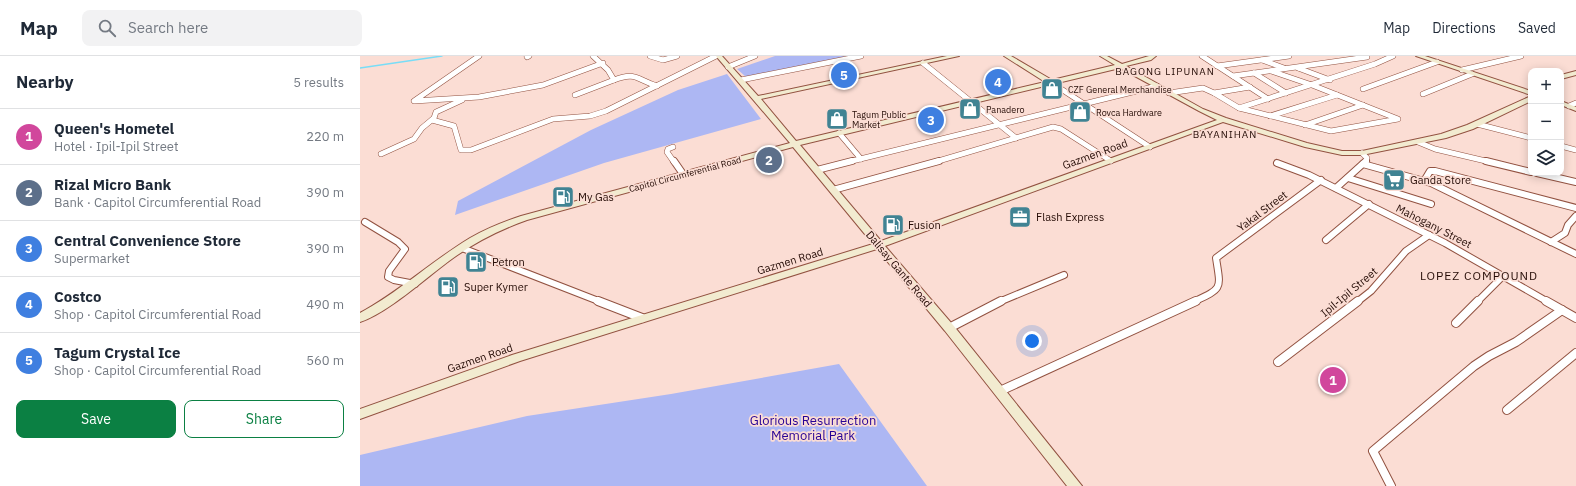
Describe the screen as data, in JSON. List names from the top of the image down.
{
  "streets": {
    "main road": ["Gazmen Road", "Capitol Circumferential Road", "Dalisay Gante Road"],
    "street": ["Yakal Street", "Mahogany Street", "Ipil-Ipil Street"]
  },
  "crossings": [
    ["Gazmen Road", "Dalisay Gante Road"],
    ["Capitol Circumferential Road", "Dalisay Gante Road"],
    ["Yakal Street", "Mahogany Street"],
    ["Yakal Street", "Dalisay Gante Road"],
    ["Mahogany Street", "Ipil-Ipil Street"]
  ],
  "districts": ["BAGONG LIPUNAN", "BAYANIHAN", "LOPEZ COMPOUND"],
  "parks": ["Glorious Resurrection Memorial Park"],
  "places": {
    "shop": [
      "CZF General Merchandise",
      "Panadero",
      "Rovca Hardware",
      "Tagum Public Market"
    ],
    "supermarket": ["Ganda Store"],
    "fuel station": [
      "My Gas",
      "Fusion",
      "Petron",
      "Super Kymer"
    ],
    "office": ["Flash Express"]
  },
  "page": {
    "header": "Map",
    "search": "Search here",
    "nav": ["Map", "Directions", "Saved"],
    "heading": ["Nearby", "5 results"],
    "pins": [
      "5",
      "4",
      "3",
      "2",
      "1"
    ],
    "map_buttons": ["+", "−"],
    "list": [
      {
        "mark": "1",
        "name": "Queen's Hometel",
        "note": "Hotel · Ipil-Ipil Street",
        "value": "220 m"
      },
      {
        "mark": "2",
        "name": "Rizal Micro Bank",
        "note": "Bank · Capitol Circumferential Road",
        "value": "390 m"
      },
      {
        "mark": "3",
        "name": "Central Convenience Store",
        "note": "Supermarket",
        "value": "390 m"
      },
      {
        "mark": "4",
        "name": "Costco",
        "note": "Shop · Capitol Circumferential Road",
        "value": "490 m"
      },
      {
        "mark": "5",
        "name": "Tagum Crystal Ice",
        "note": "Shop · Capitol Circumferential Road",
        "value": "560 m"
      }
    ],
    "buttons": ["Save", "Share"]
  }
}
